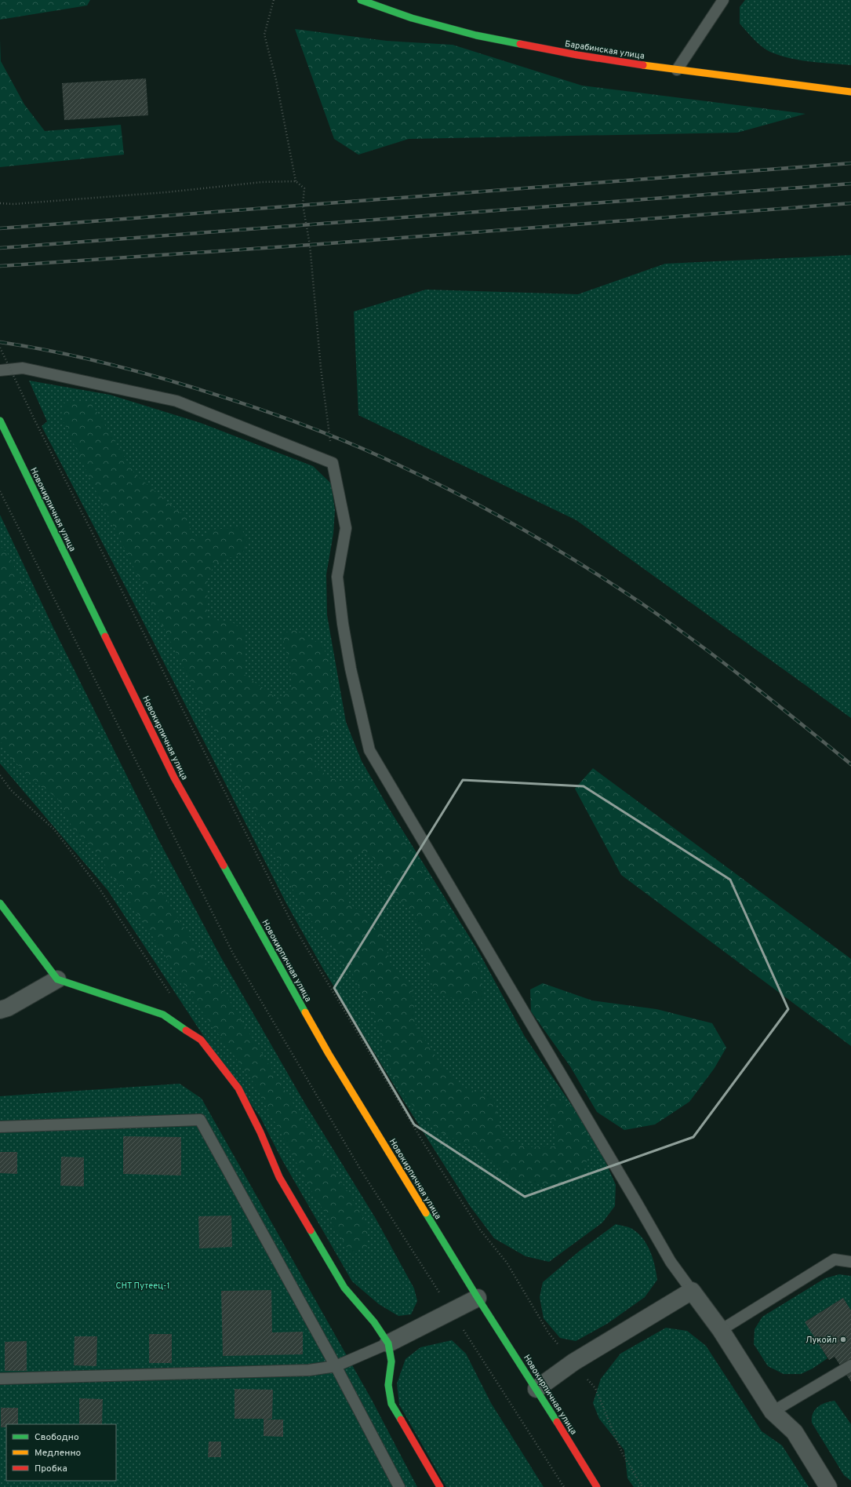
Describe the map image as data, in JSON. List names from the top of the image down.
{
  "streets": {
    "main road": ["Барабинская улица", "Новокирпичная улица"]
  },
  "parks": ["СНТ Путеец-1"],
  "places": ["Лукойл"],
  "legend": ["Свободно", "Медленно", "Пробка"]
}
